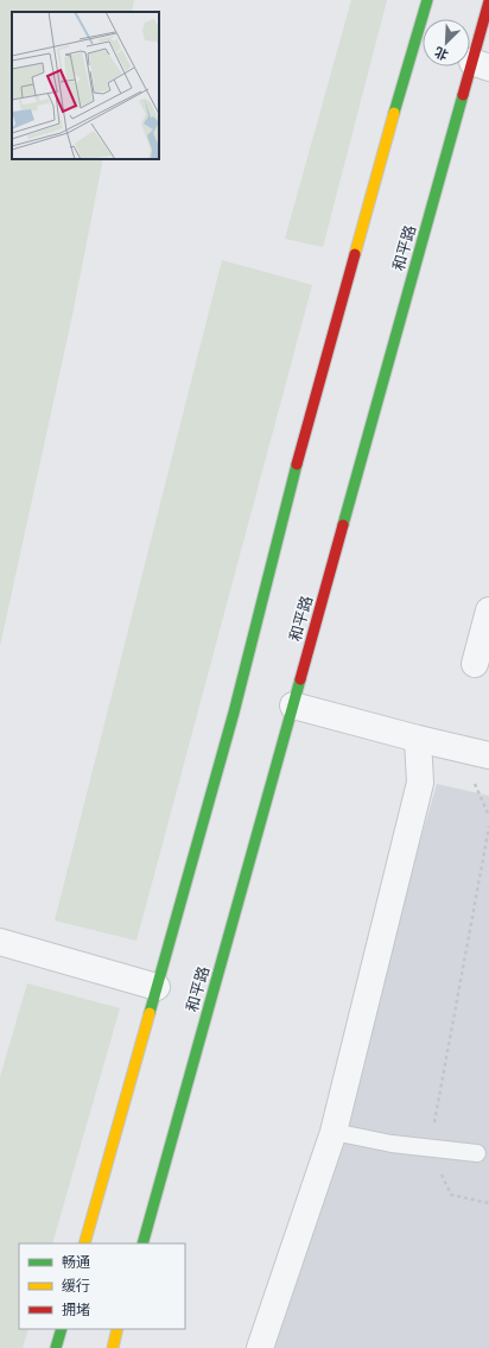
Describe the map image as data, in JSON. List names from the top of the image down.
{
  "streets": {
    "street": ["和平路"]
  },
  "legend": ["畅通", "缓行", "拥堵"],
  "north": "bottom left"
}
